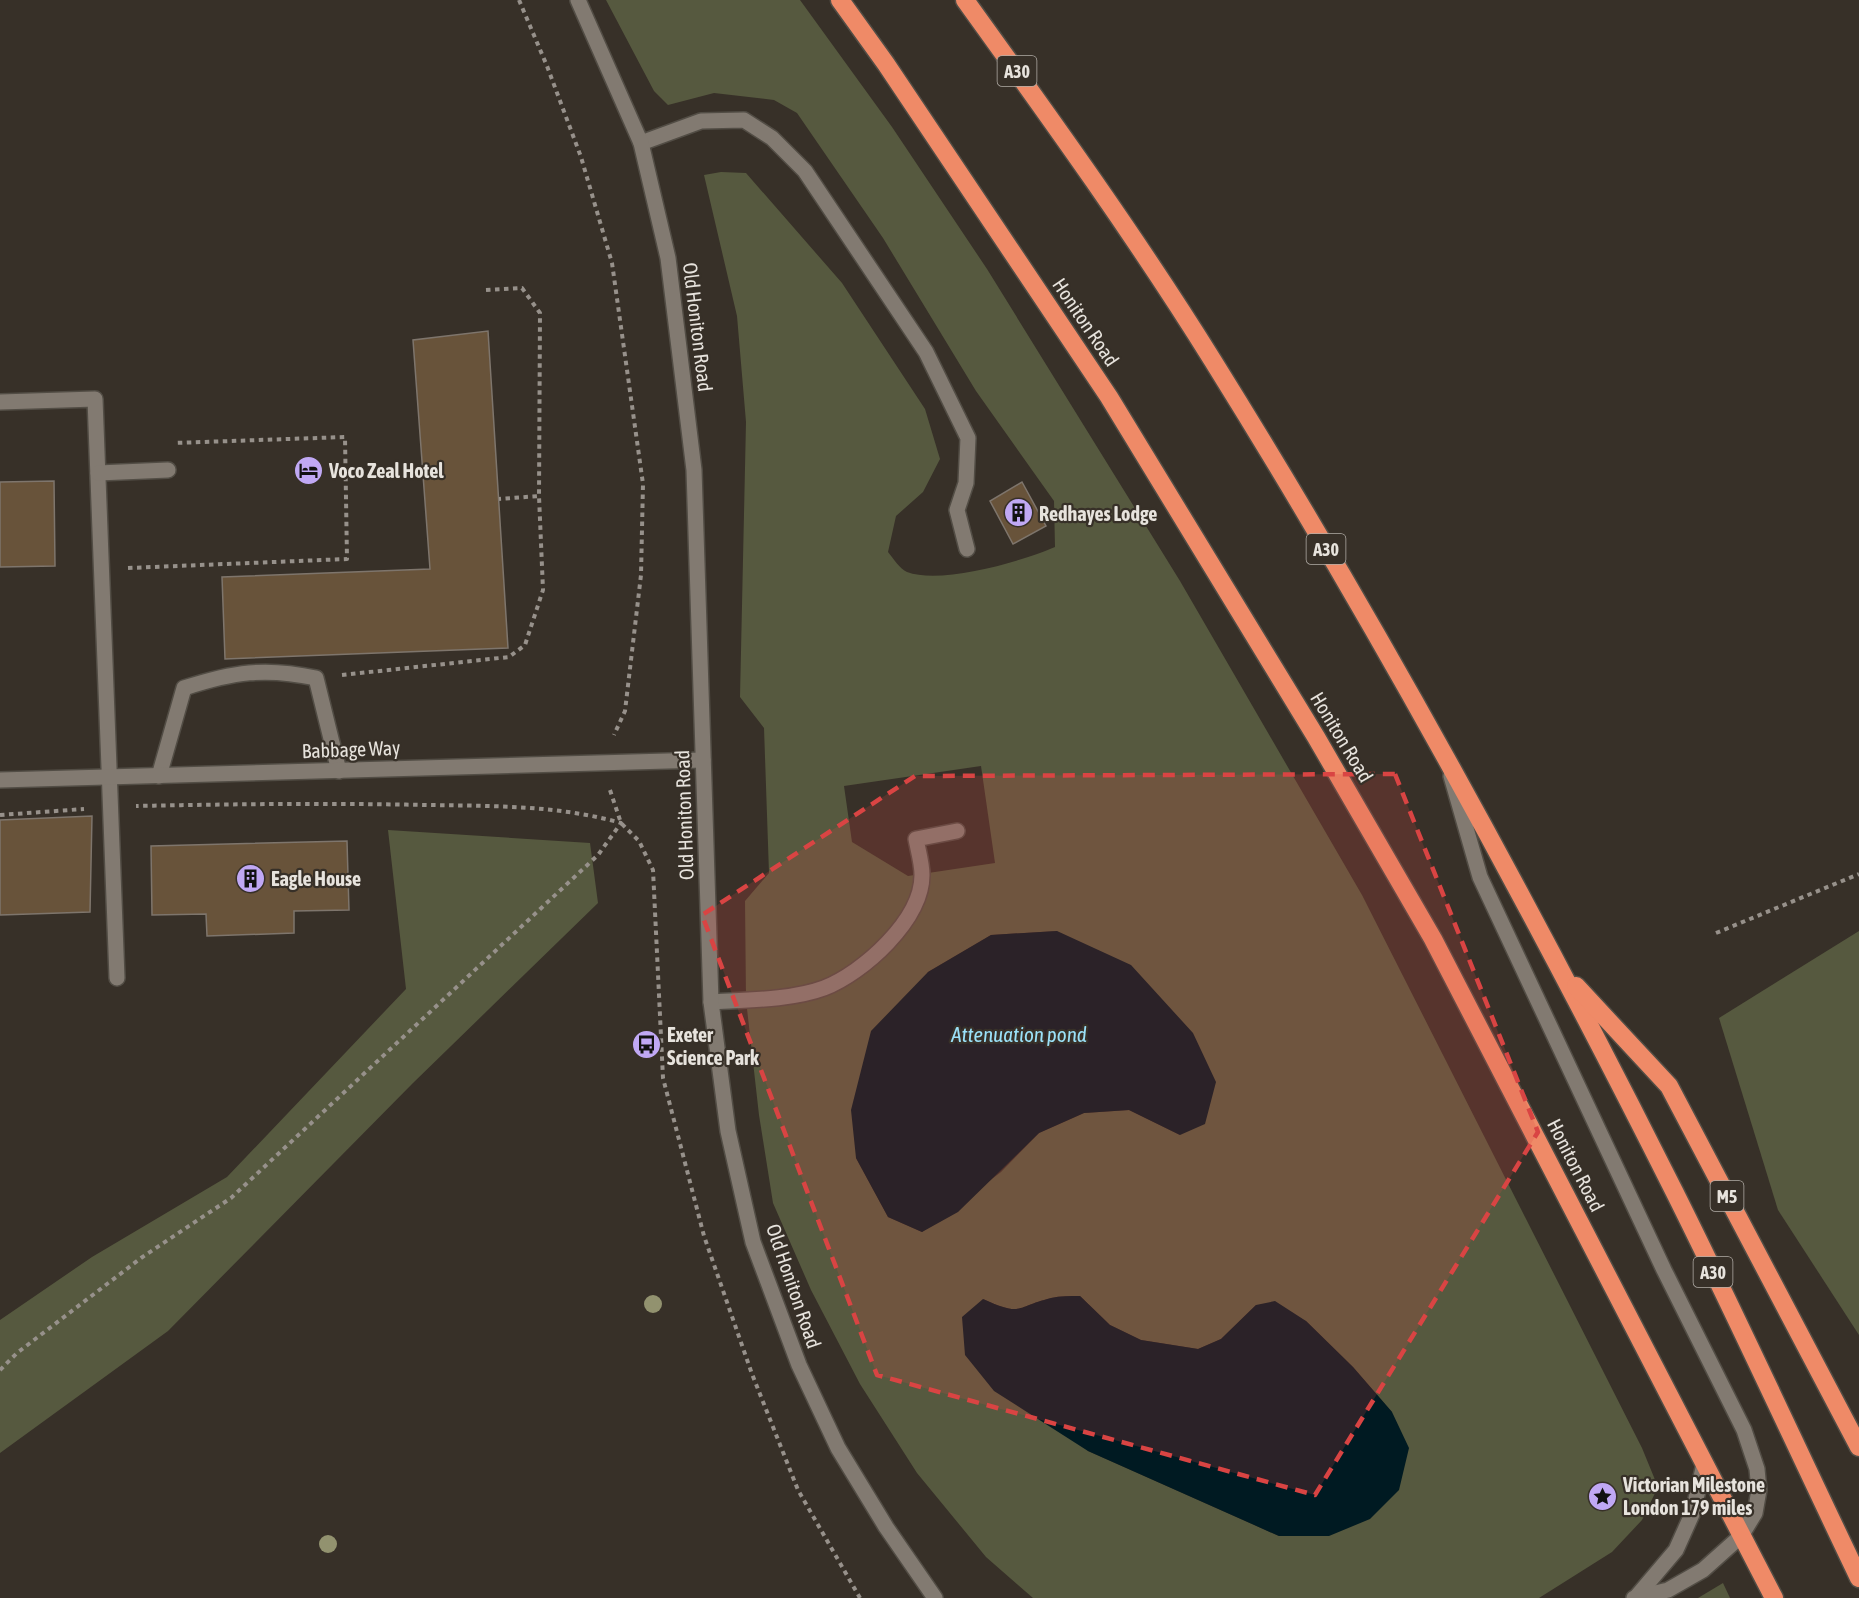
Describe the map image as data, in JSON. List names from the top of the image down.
{
  "streets": {
    "highway": ["A30", "Honiton Road", "M5"],
    "street": ["Old Honiton Road", "Babbage Way"]
  },
  "crossings": [
    ["Honiton Road", "M5"],
    ["Old Honiton Road", "Babbage Way"]
  ],
  "water": ["Attenuation pond"],
  "places": {
    "hotel": ["Voco Zeal Hotel"],
    "building": ["Redhayes Lodge", "Eagle House"],
    "bus stop": ["Exeter Science Park"],
    "place": ["Victorian Milestone London 179 miles"]
  }
}
